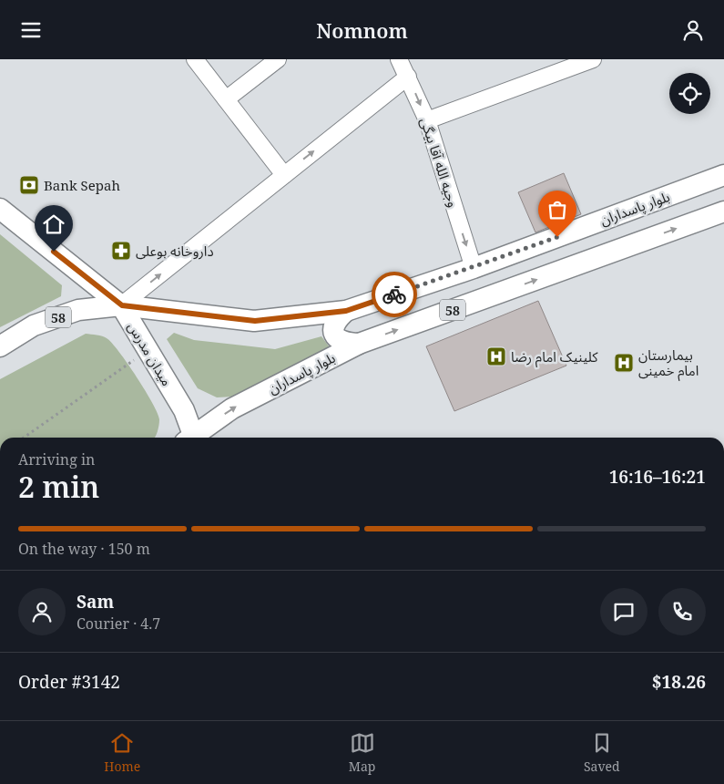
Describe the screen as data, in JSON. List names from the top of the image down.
{
  "streets": {
    "main road": ["بلوار پاسداران", "58", "میدان مدرس"],
    "street": ["وجیه الله آقا بیگی"]
  },
  "crossings": [
    ["وجیه الله آقا بیگی", "بلوار پاسداران"],
    ["بلوار پاسداران", "میدان مدرس"]
  ],
  "one_way": ["وجیه الله آقا بیگی"],
  "places": {
    "bank": ["Bank Sepah"],
    "pharmacy": ["داروخانه بوعلی"],
    "hospital": ["کلینیک امام رضا", "بیمارستان امام خمینی"]
  },
  "page": {
    "header": "Nomnom",
    "heading": ["2 min", "Arriving in", "16:16–16:21"],
    "panel": [
      "Sam",
      "Courier · 4.7",
      "Order #3142",
      "$18.26"
    ],
    "bar": "On the way · 150 m",
    "tabs": ["Home", "Map", "Saved"]
  }
}
